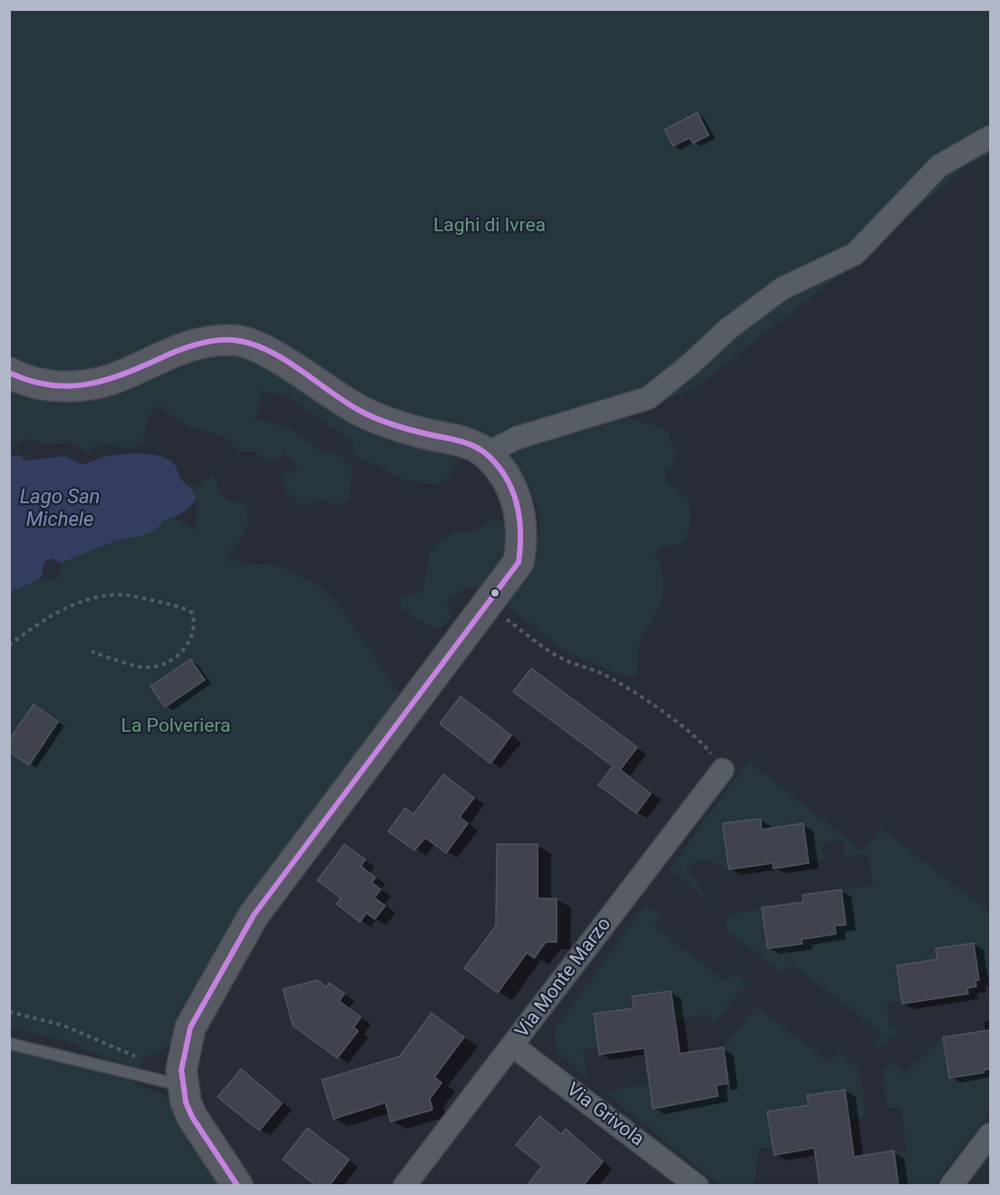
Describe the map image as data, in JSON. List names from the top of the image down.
{
  "streets": {
    "street": ["Via Monte Marzo", "Via Grivola"]
  },
  "crossings": [
    ["Via Monte Marzo", "Via Grivola"]
  ],
  "water": ["Lago San Michele"],
  "parks": ["Laghi di Ivrea", "La Polveriera"]
}
